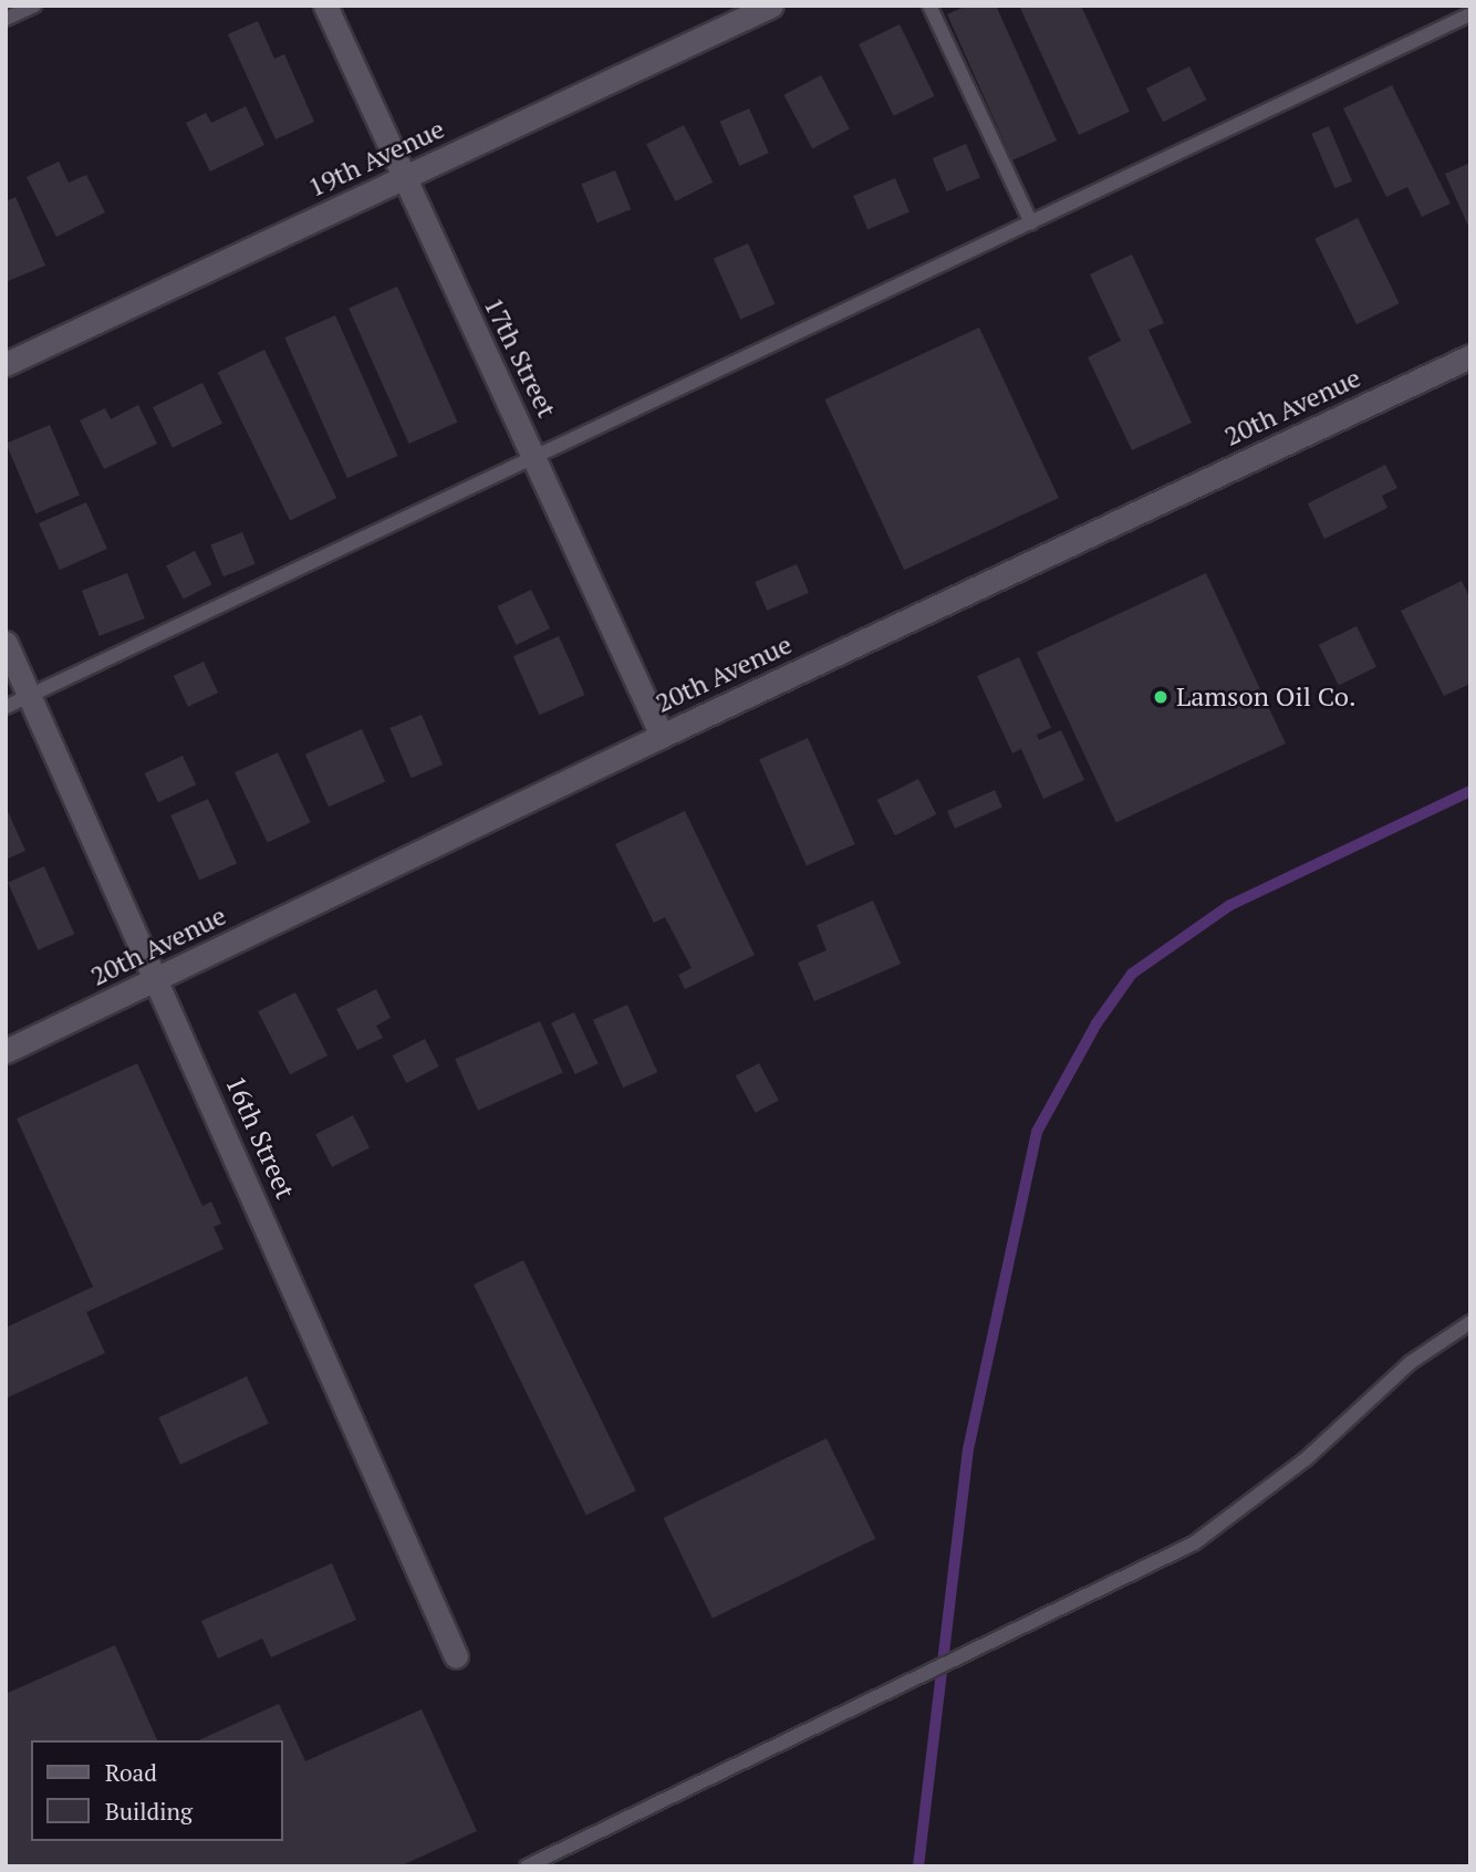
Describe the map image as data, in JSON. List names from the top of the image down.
{
  "streets": {
    "street": [
      "19th Avenue",
      "17th Street",
      "20th Avenue",
      "16th Street"
    ]
  },
  "crossings": [
    ["19th Avenue", "17th Street"],
    ["17th Street", "20th Avenue"],
    ["20th Avenue", "16th Street"]
  ],
  "places": ["Lamson Oil Co."],
  "legend": ["Road", "Building"]
}
